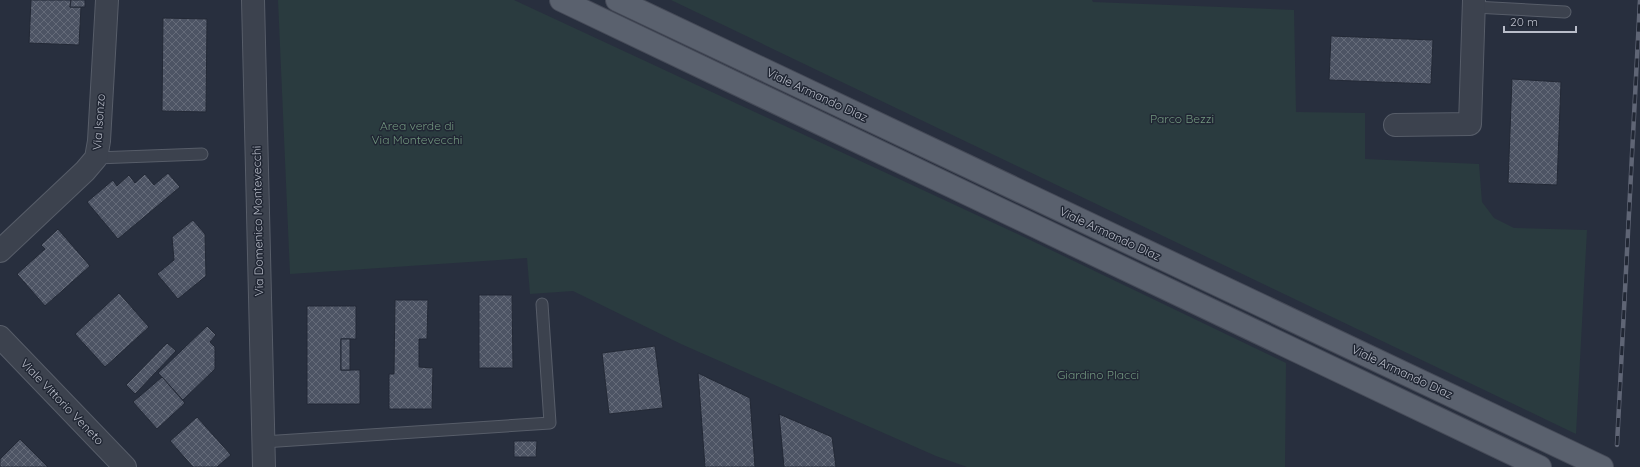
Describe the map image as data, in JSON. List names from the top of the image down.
{
  "streets": {
    "main road": ["Viale Armando Diaz"],
    "street": ["Via Isonzo", "Via Domenico Montevecchi", "Viale Vittorio Veneto"]
  },
  "parks": ["Parco Bezzi", "Area verde di Via Montevecchi", "Giardino Placci"],
  "scale_bar": "20 m"
}
